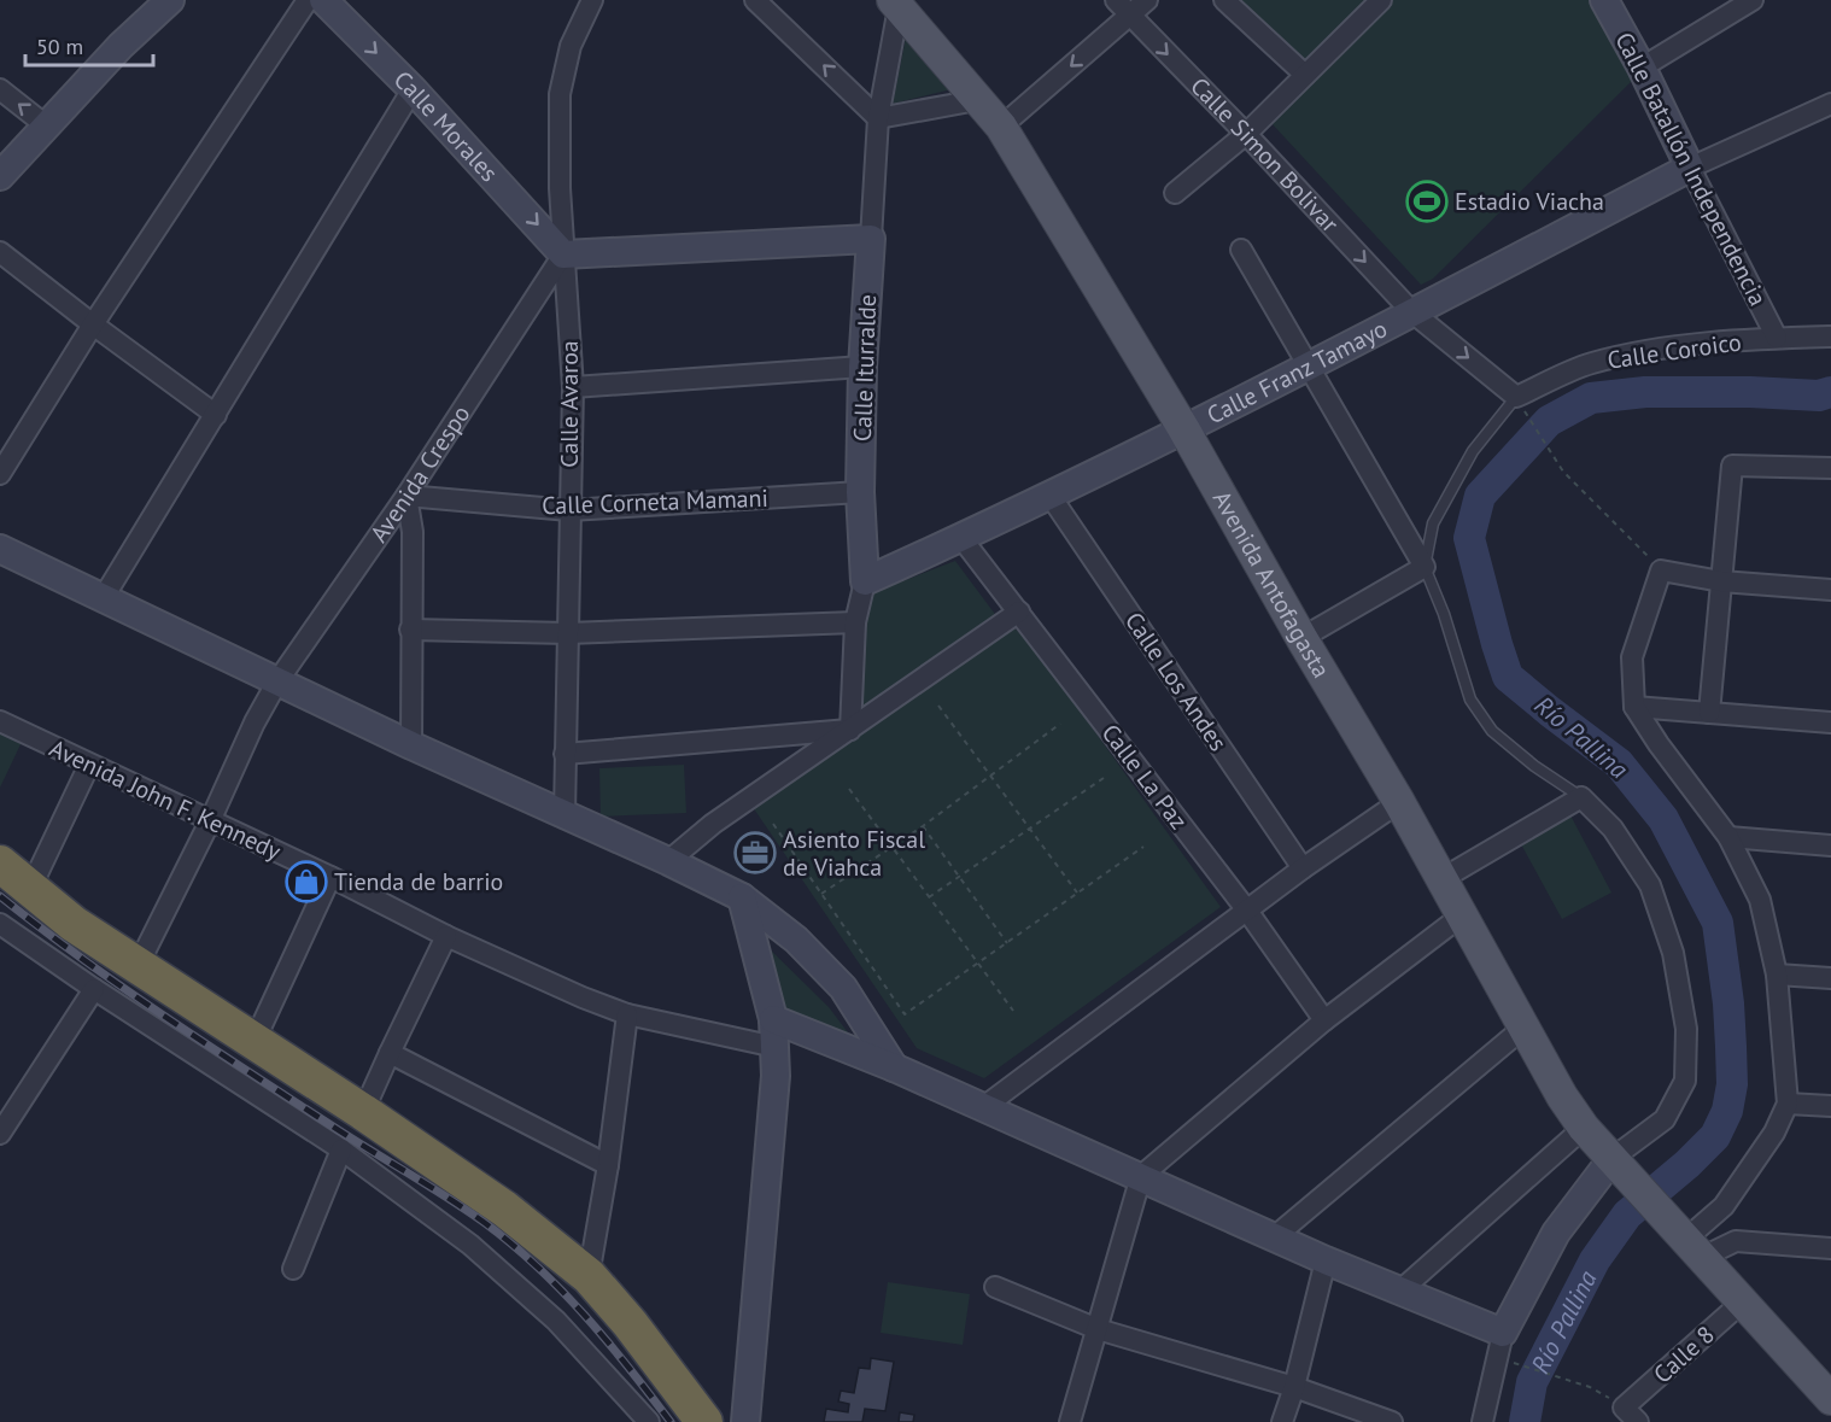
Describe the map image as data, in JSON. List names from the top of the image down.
{
  "streets": {
    "main road": ["Avenida Antofagasta"],
    "street": [
      "Calle Morales",
      "Calle Simon Bolivar",
      "Calle Batallón Independencia",
      "Calle Coroico",
      "Calle Iturralde",
      "Calle Franz Tamayo",
      "Calle Avaroa",
      "Avenida Crespo",
      "Calle Corneta Mamani",
      "Calle Los Andes",
      "Calle La Paz",
      "Avenida John F. Kennedy",
      "Calle 8"
    ]
  },
  "crossings": [
    ["Calle Morales", "Calle Avaroa"],
    ["Calle Morales", "Avenida Crespo"],
    ["Calle Simon Bolivar", "Calle Coroico"],
    ["Calle Simon Bolivar", "Calle Franz Tamayo"],
    ["Calle Batallón Independencia", "Calle Coroico"],
    ["Calle Iturralde", "Calle Corneta Mamani"],
    ["Calle Iturralde", "Avenida Antofagasta"],
    ["Calle Franz Tamayo", "Avenida Antofagasta"],
    ["Calle Avaroa", "Avenida Crespo"],
    ["Calle Avaroa", "Calle Corneta Mamani"],
    ["Avenida Crespo", "Calle Corneta Mamani"],
    ["Avenida Crespo", "Avenida John F. Kennedy"],
    ["Avenida Antofagasta", "Calle 8"]
  ],
  "one_way": ["Calle Morales"],
  "water": ["Río Pallina"],
  "places": {
    "sports": ["Estadio Viacha"],
    "office": ["Asiento Fiscal de Viahca"],
    "shop": ["Tienda de barrio"]
  },
  "scale_bar": "50 m"
}
